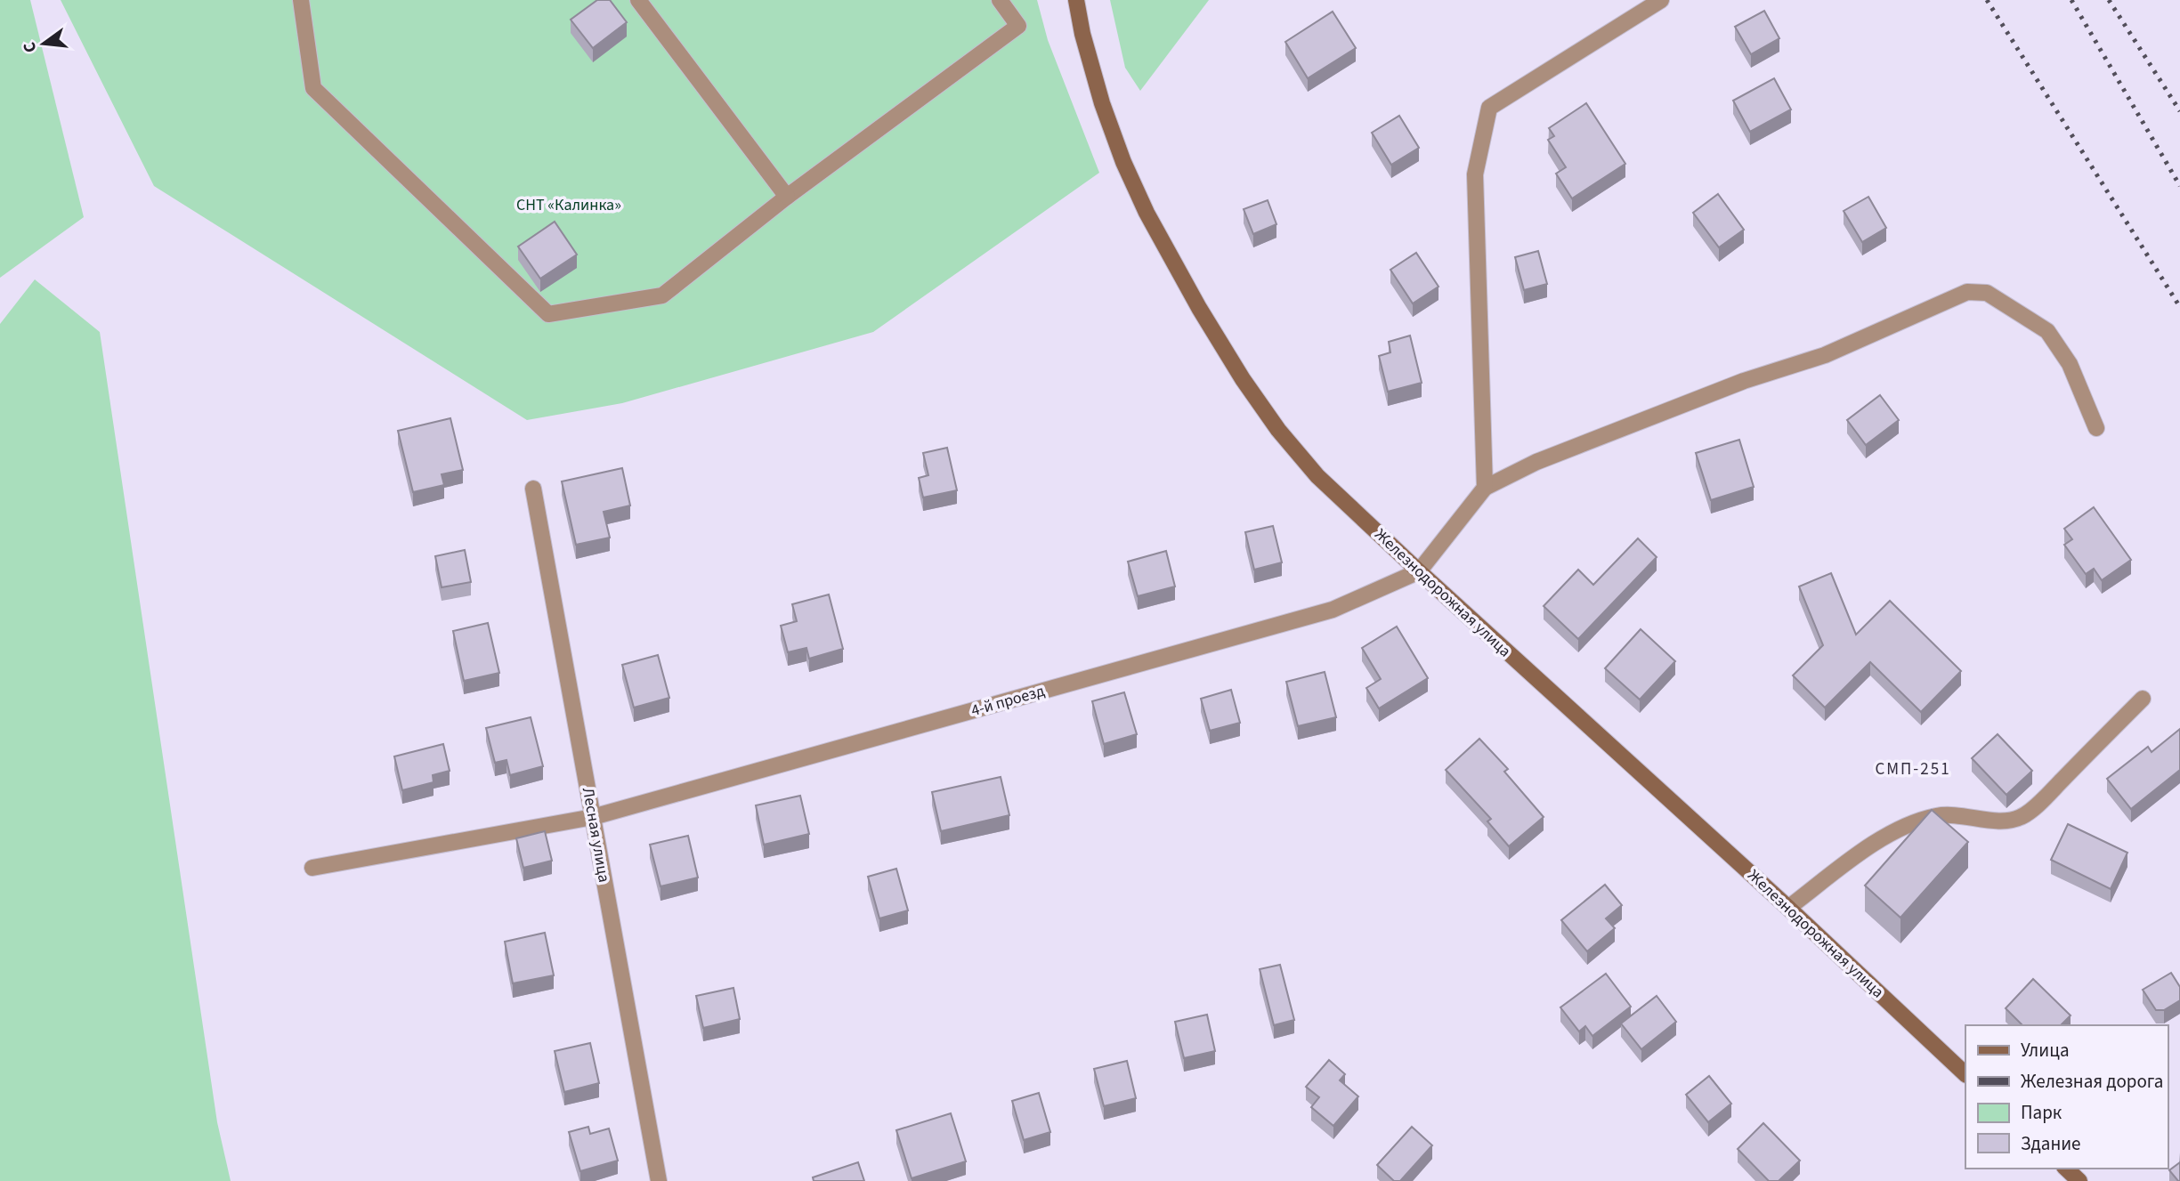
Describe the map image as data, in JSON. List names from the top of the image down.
{
  "streets": {
    "street": ["Железнодорожная улица", "4-й проезд", "Лесная улица"]
  },
  "crossings": [
    ["Железнодорожная улица", "4-й проезд"],
    ["4-й проезд", "Лесная улица"]
  ],
  "districts": ["СМП-251"],
  "parks": ["СНТ «Калинка»"],
  "legend": [
    "Улица",
    "Железная дорога",
    "Парк",
    "Здание"
  ],
  "north": "left"
}
